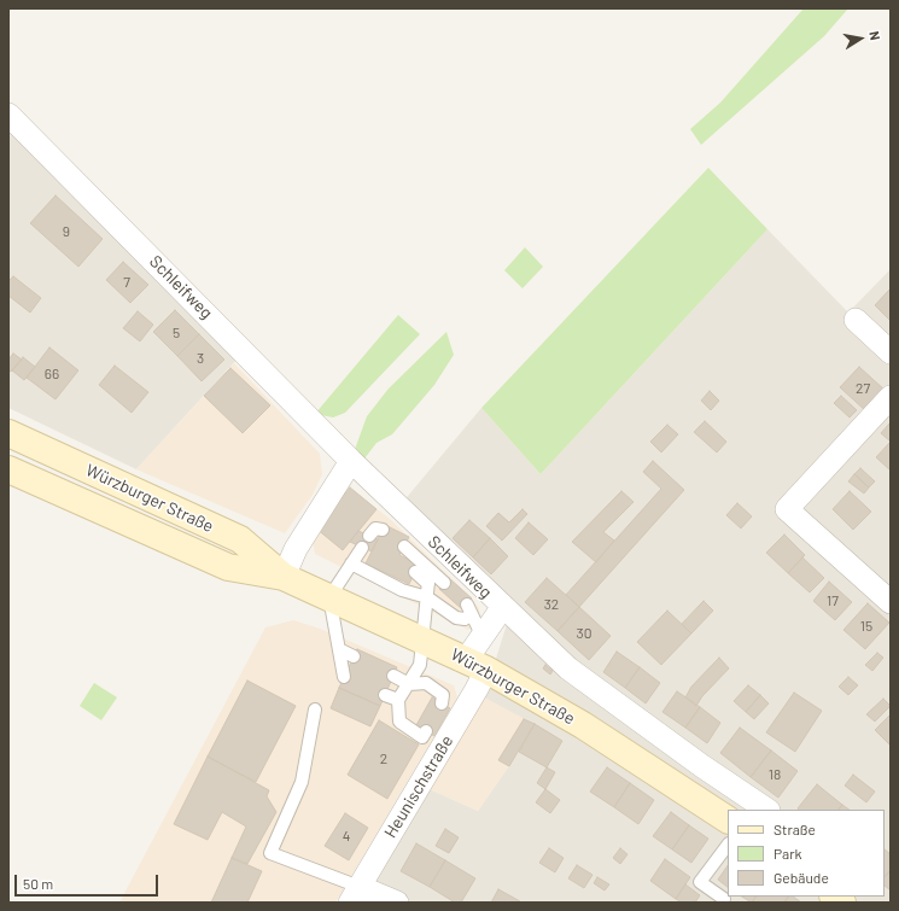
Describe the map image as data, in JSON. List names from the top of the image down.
{
  "streets": {
    "main road": ["Würzburger Straße"],
    "street": ["Schleifweg", "Heunischstraße"]
  },
  "crossings": [
    ["Schleifweg", "Würzburger Straße"],
    ["Schleifweg", "Heunischstraße"],
    ["Würzburger Straße", "Heunischstraße"]
  ],
  "house_numbers": [
    "9",
    "7",
    "5",
    "3",
    "66",
    "27",
    "17",
    "32",
    "15",
    "30",
    "2",
    "18",
    "4"
  ],
  "legend": ["Straße", "Park", "Gebäude"],
  "scale_bar": "50 m",
  "north": "right"
}
